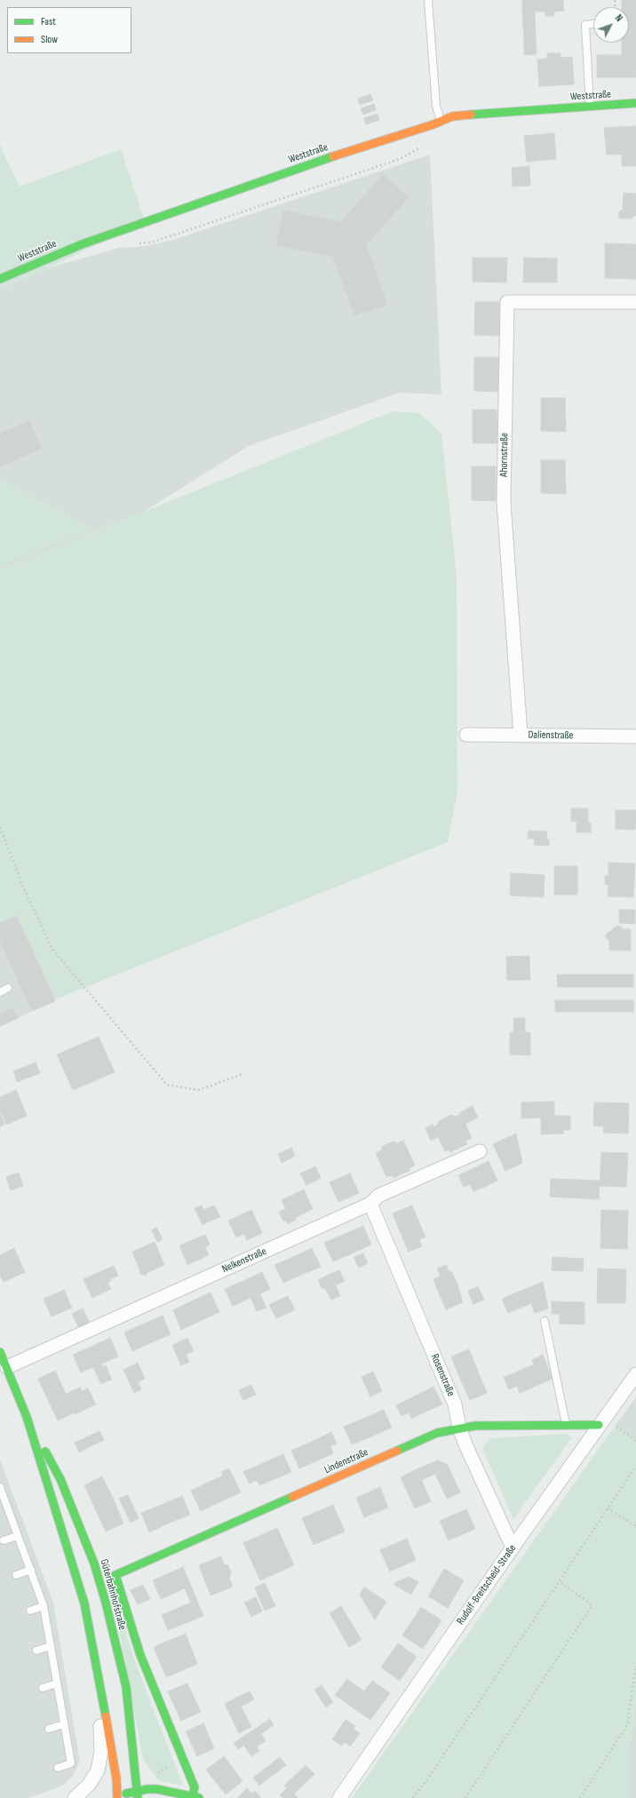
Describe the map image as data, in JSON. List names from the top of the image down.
{
  "streets": {
    "street": [
      "Weststraße",
      "Ahornstraße",
      "Dalienstraße",
      "Nelkenstraße",
      "Rosenstraße",
      "Lindenstraße",
      "Rudolf-Breitscheid-Straße",
      "Güterbahnhofstraße"
    ]
  },
  "crossings": [
    ["Ahornstraße", "Dalienstraße"],
    ["Nelkenstraße", "Rosenstraße"],
    ["Nelkenstraße", "Güterbahnhofstraße"],
    ["Rosenstraße", "Lindenstraße"],
    ["Rosenstraße", "Rudolf-Breitscheid-Straße"],
    ["Lindenstraße", "Rudolf-Breitscheid-Straße"],
    ["Lindenstraße", "Güterbahnhofstraße"]
  ],
  "legend": ["Fast", "Slow"],
  "north": "top right"
}
